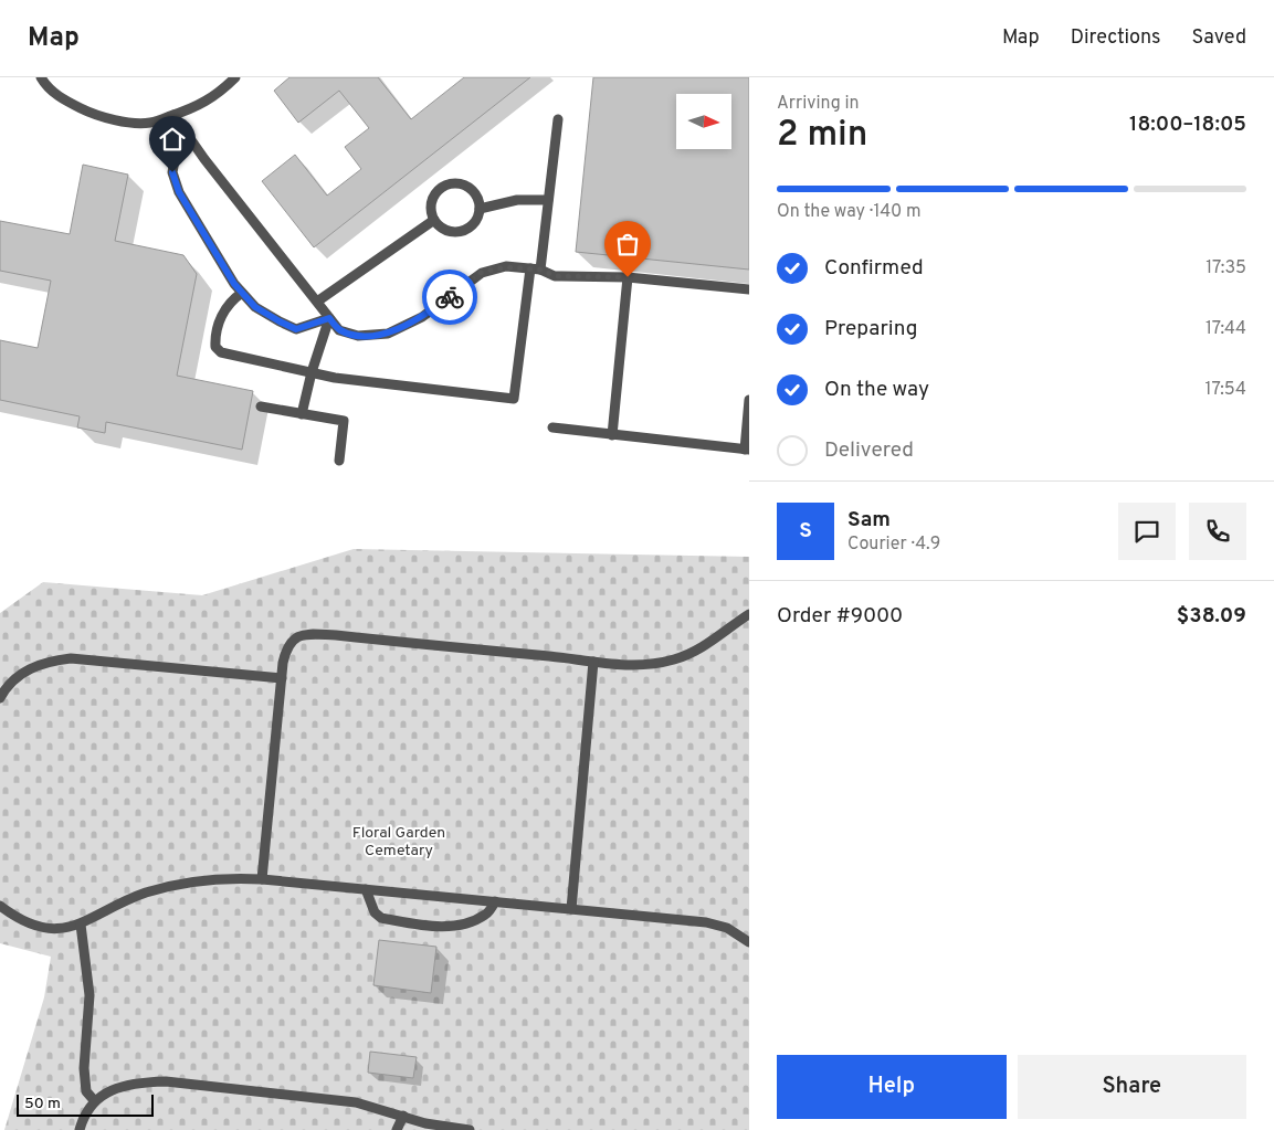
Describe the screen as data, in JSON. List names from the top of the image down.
{
  "parks": ["Floral Garden Cemetary"],
  "scale_bar": "50 m",
  "north": "right",
  "page": {
    "header": "Map",
    "nav": ["Map", "Directions", "Saved"],
    "heading": ["2 min", "Arriving in", "18:00–18:05"],
    "panel": [
      "Sam",
      "Courier · 4.9",
      "Order #9000",
      "$38.09"
    ],
    "bar": "On the way · 140 m",
    "list": [
      ["Confirmed", "17:35"],
      ["Preparing", "17:44"],
      ["On the way", "17:54"],
      "Delivered"
    ],
    "round": "S",
    "buttons": ["Help", "Share"],
    "scale": "50 m"
  }
}
